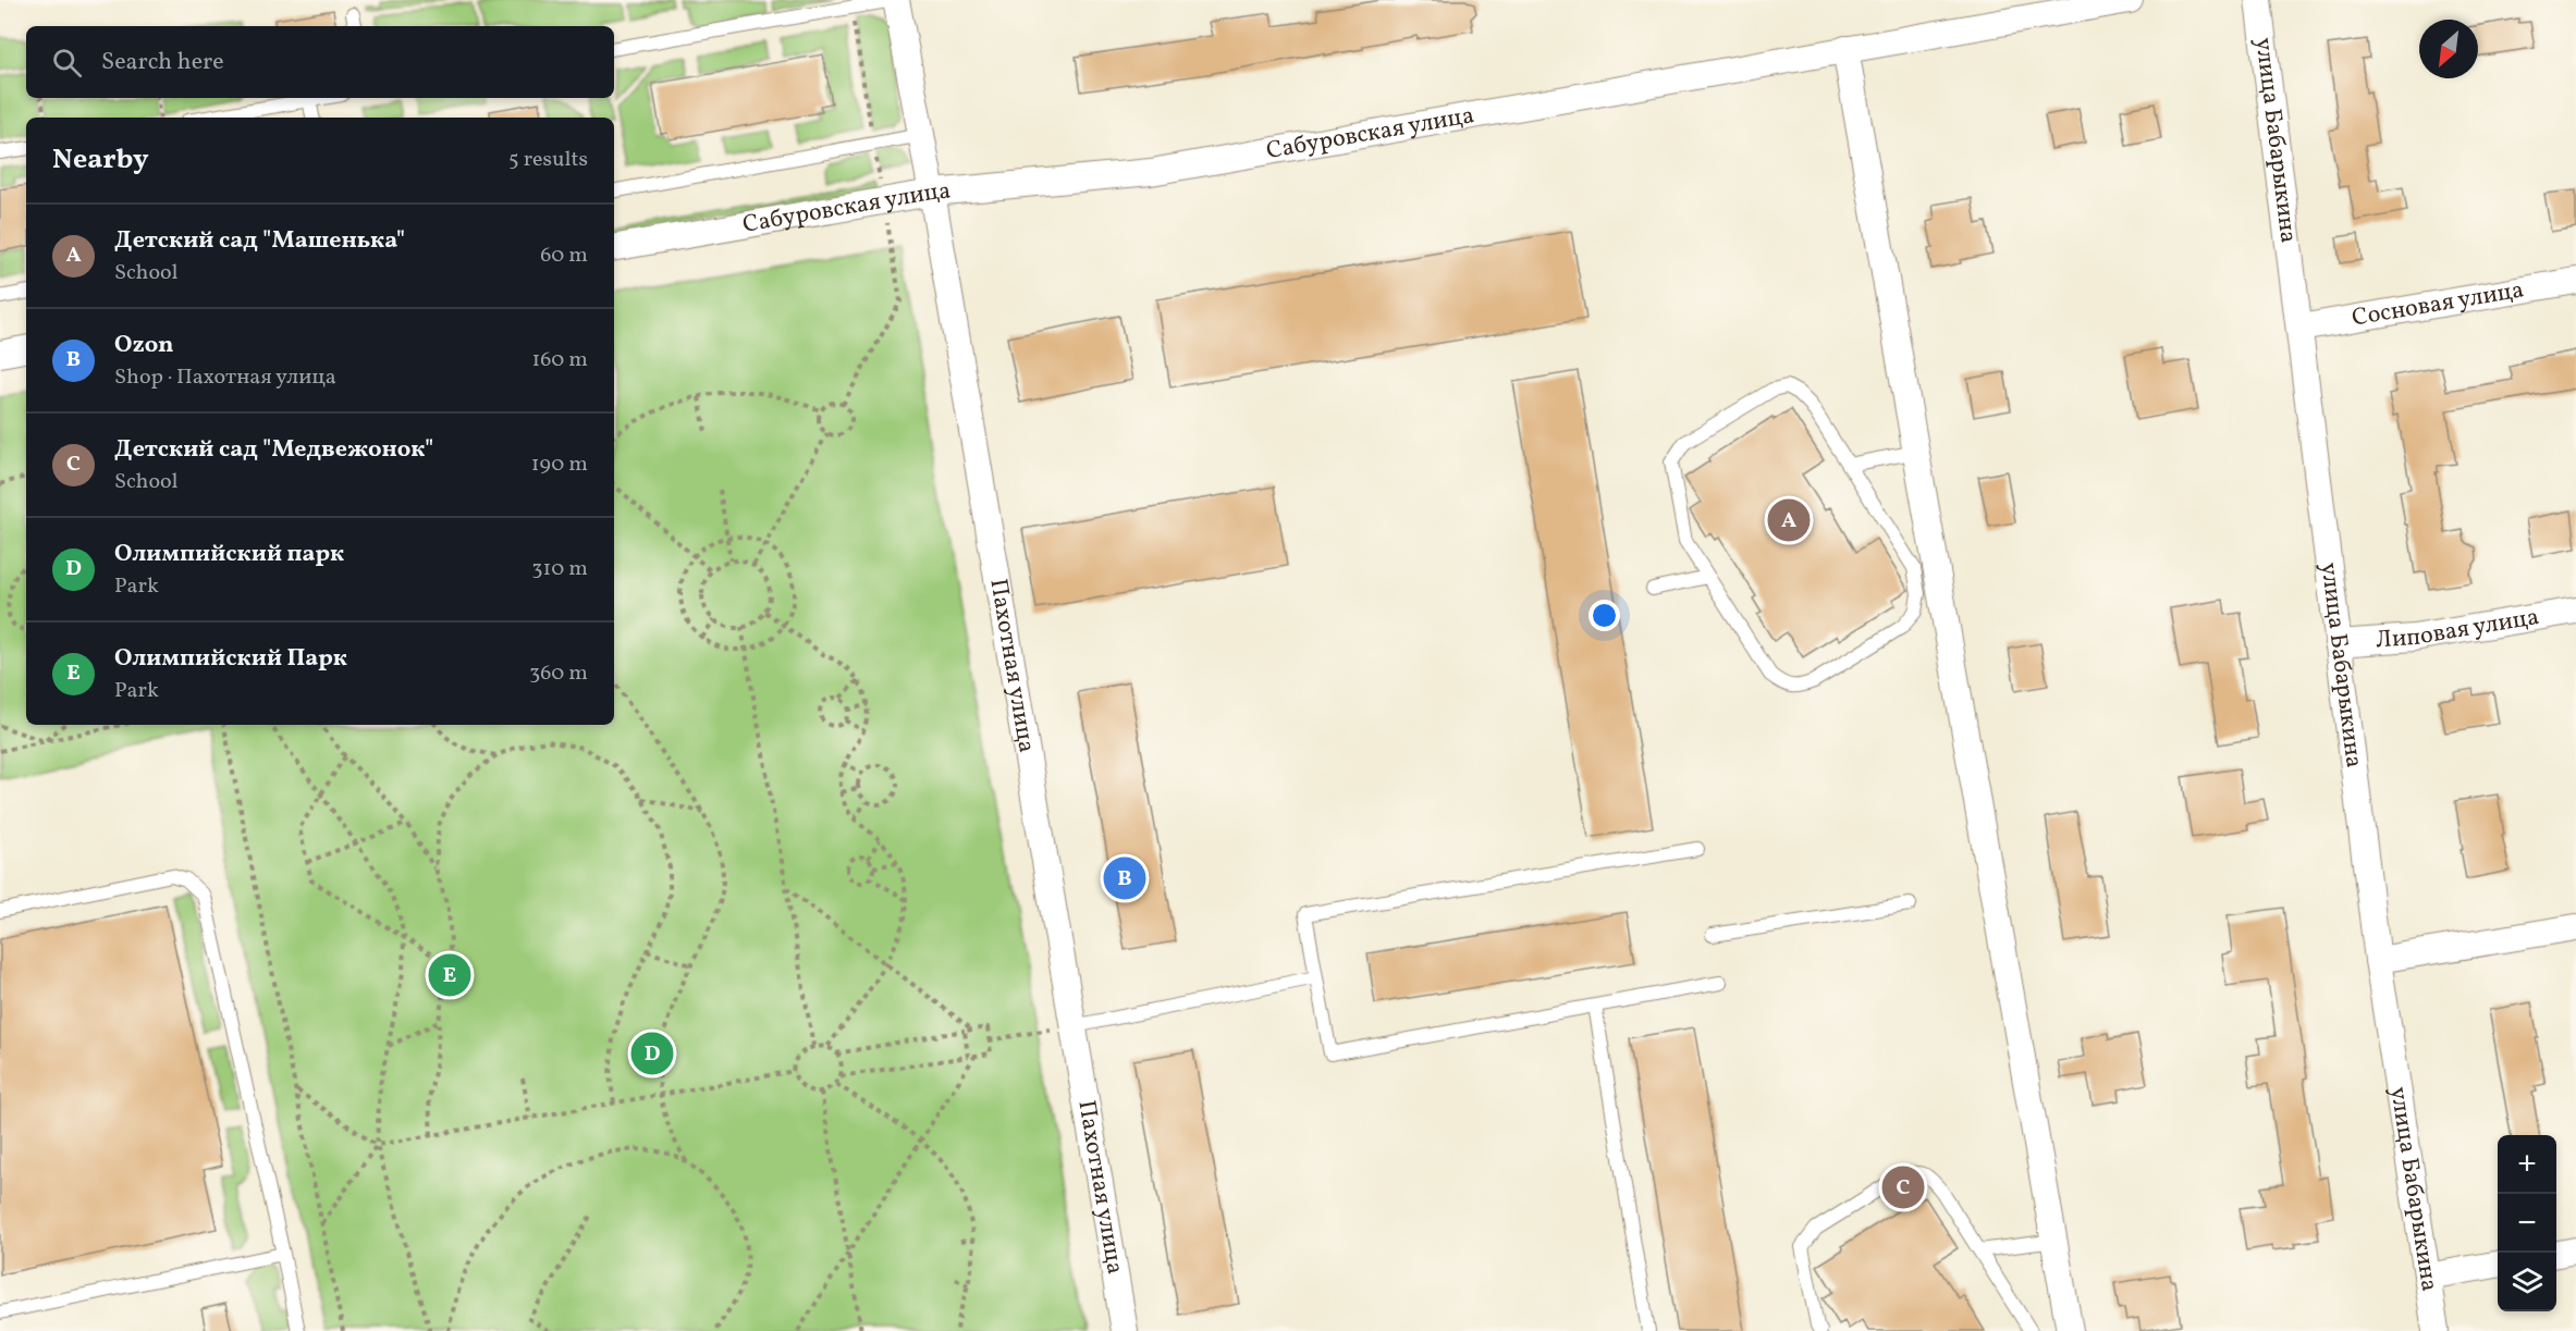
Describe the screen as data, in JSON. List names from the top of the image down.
{
  "streets": {
    "street": [
      "Сабуровская улица",
      "улица Бабарыкина",
      "Сосновая улица",
      "Липовая улица",
      "Пахотная улица"
    ]
  },
  "crossings": [
    ["Сабуровская улица", "Пахотная улица"],
    ["улица Бабарыкина", "Сосновая улица"],
    ["улица Бабарыкина", "Липовая улица"]
  ],
  "north": "bottom left",
  "page": {
    "search": "Search here",
    "heading": ["Nearby", "5 results"],
    "list": [
      {
        "mark": "A",
        "name": "Детский сад \"Машенька\"",
        "note": "School",
        "value": "60 m"
      },
      {
        "mark": "B",
        "name": "Ozon",
        "note": "Shop · Пахотная улица",
        "value": "160 m"
      },
      {
        "mark": "C",
        "name": "Детский сад \"Медвежонок\"",
        "note": "School",
        "value": "190 m"
      },
      {
        "mark": "D",
        "name": "Олимпийский парк",
        "note": "Park",
        "value": "310 m"
      },
      {
        "mark": "E",
        "name": "Олимпийский Парк",
        "note": "Park",
        "value": "360 m"
      }
    ],
    "pins": [
      "A",
      "B",
      "E",
      "D",
      "C"
    ],
    "map_buttons": ["+", "−"]
  }
}
